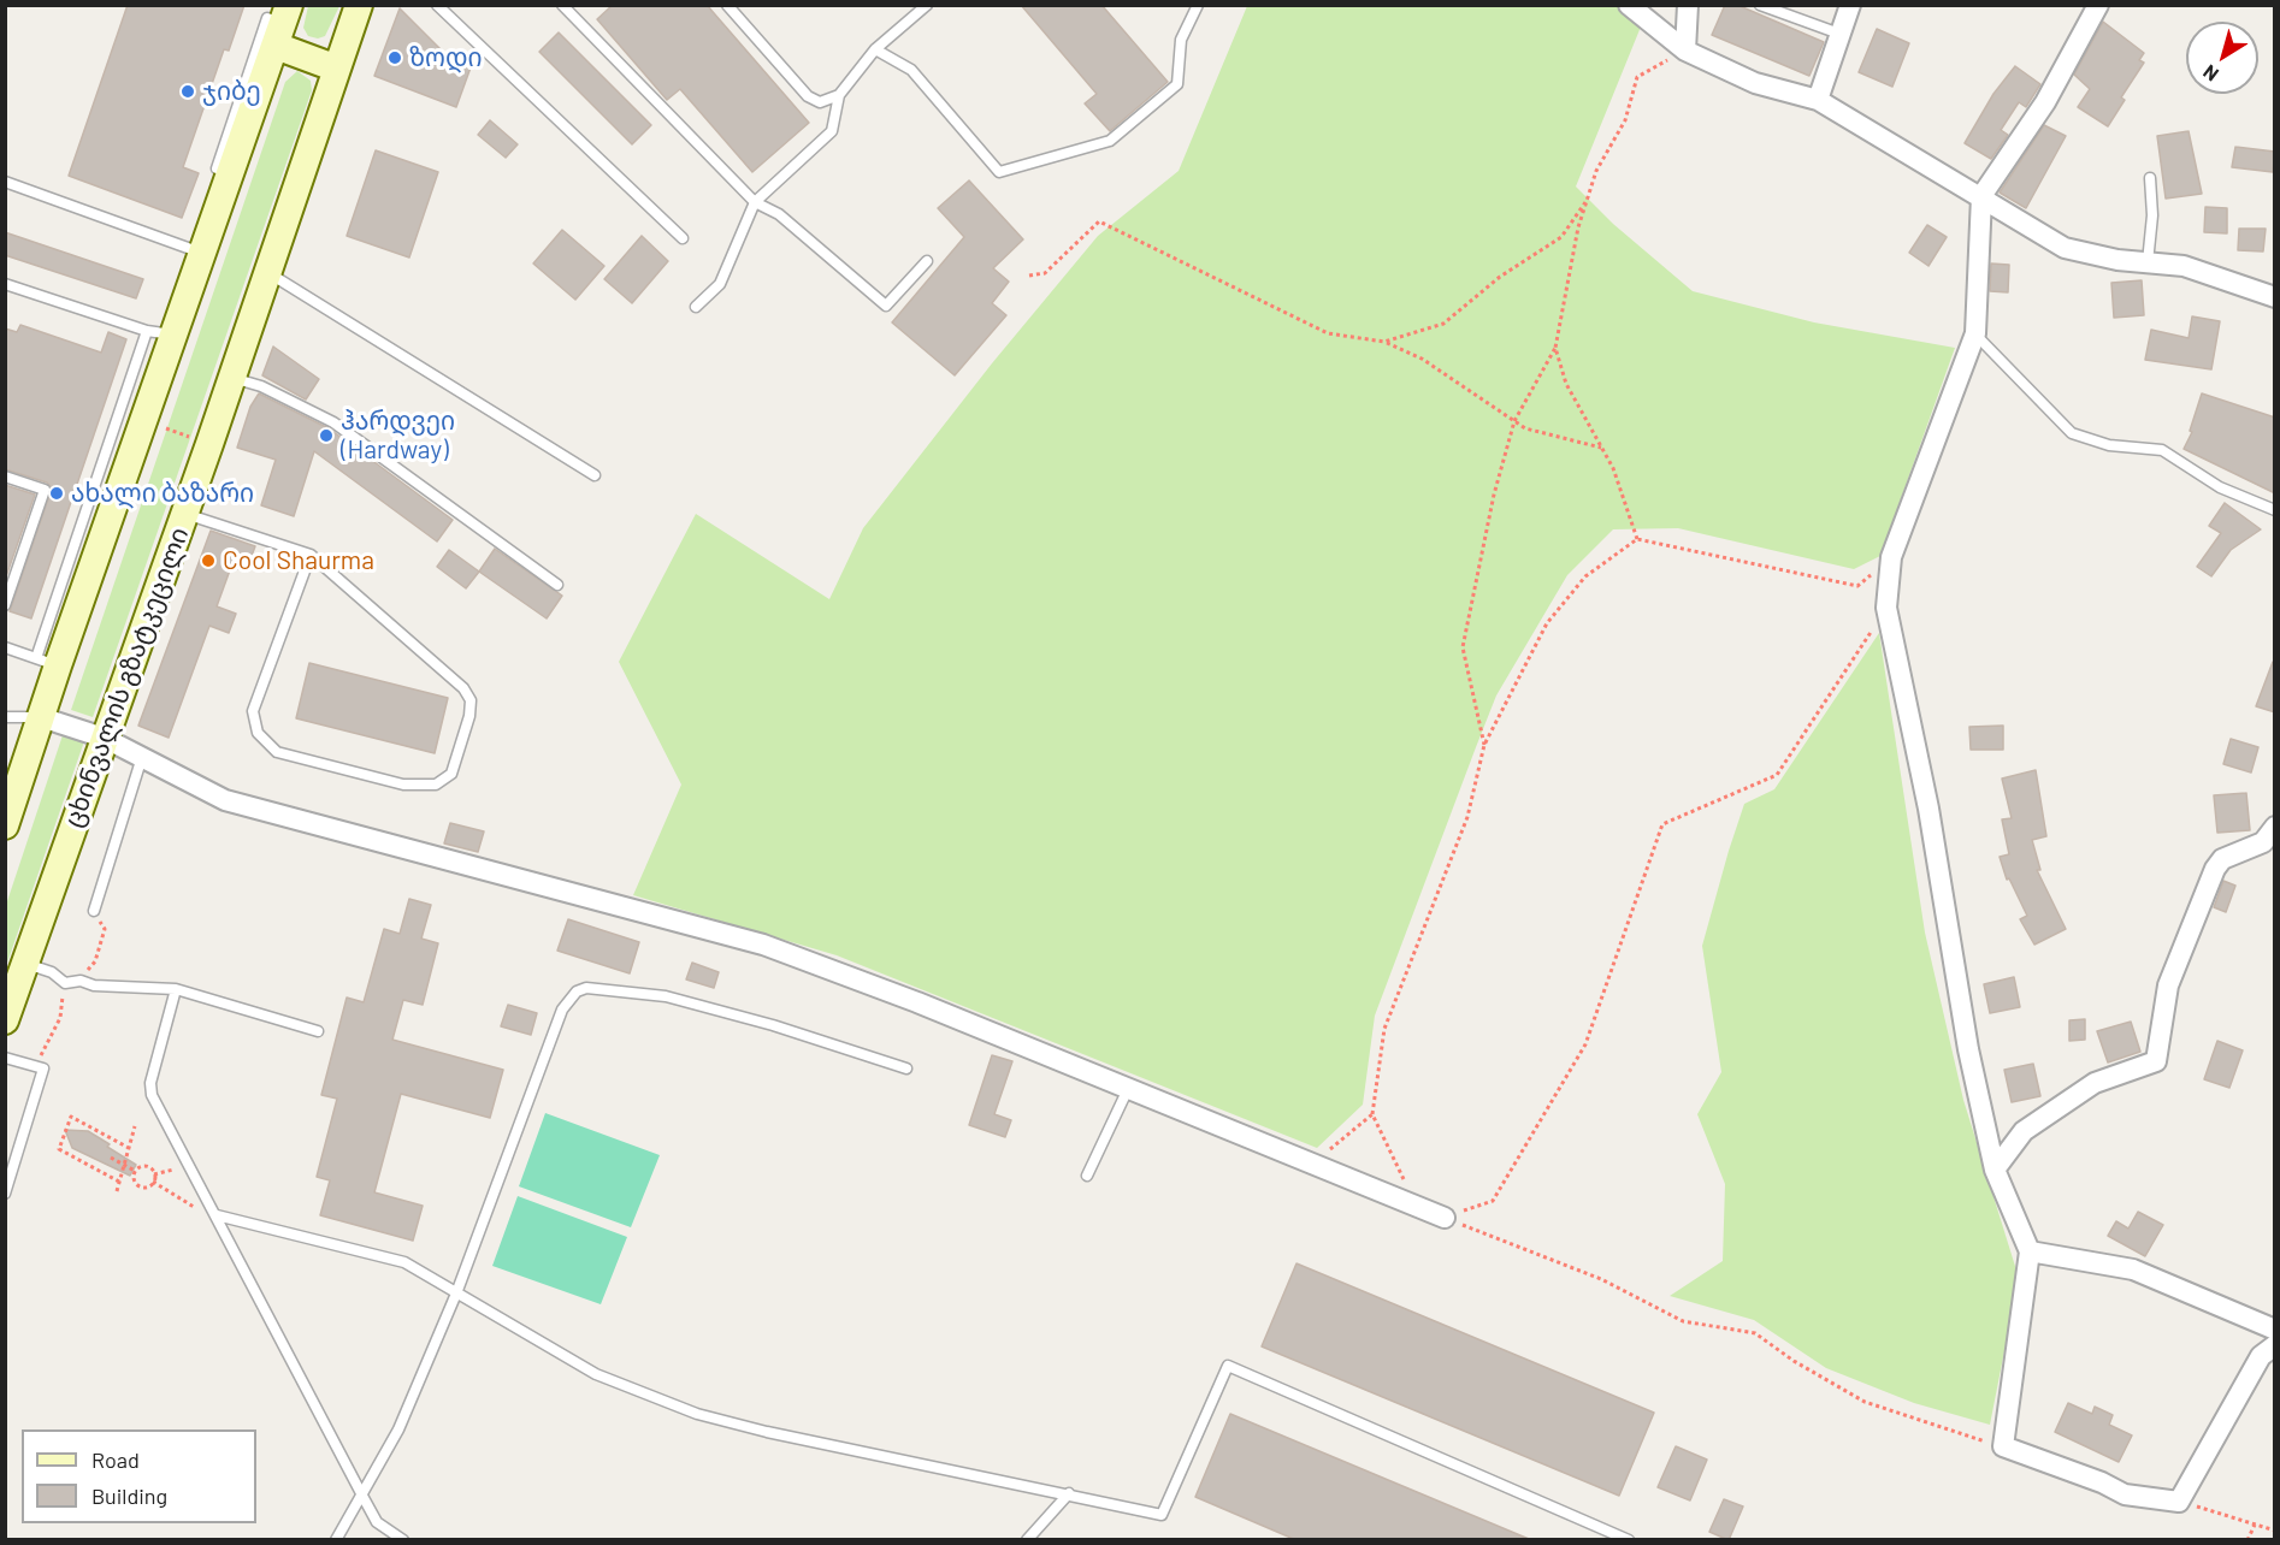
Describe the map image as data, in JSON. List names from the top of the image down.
{
  "streets": {
    "main road": ["ცხინვალის გზატკეცილი"]
  },
  "places": [
    "ზოდი",
    "ჯიბე",
    "ჰარდვეი (Hardway)",
    "ახალი ბაზარი",
    "Cool Shaurma"
  ],
  "legend": ["Road", "Building"],
  "north": "bottom left"
}
